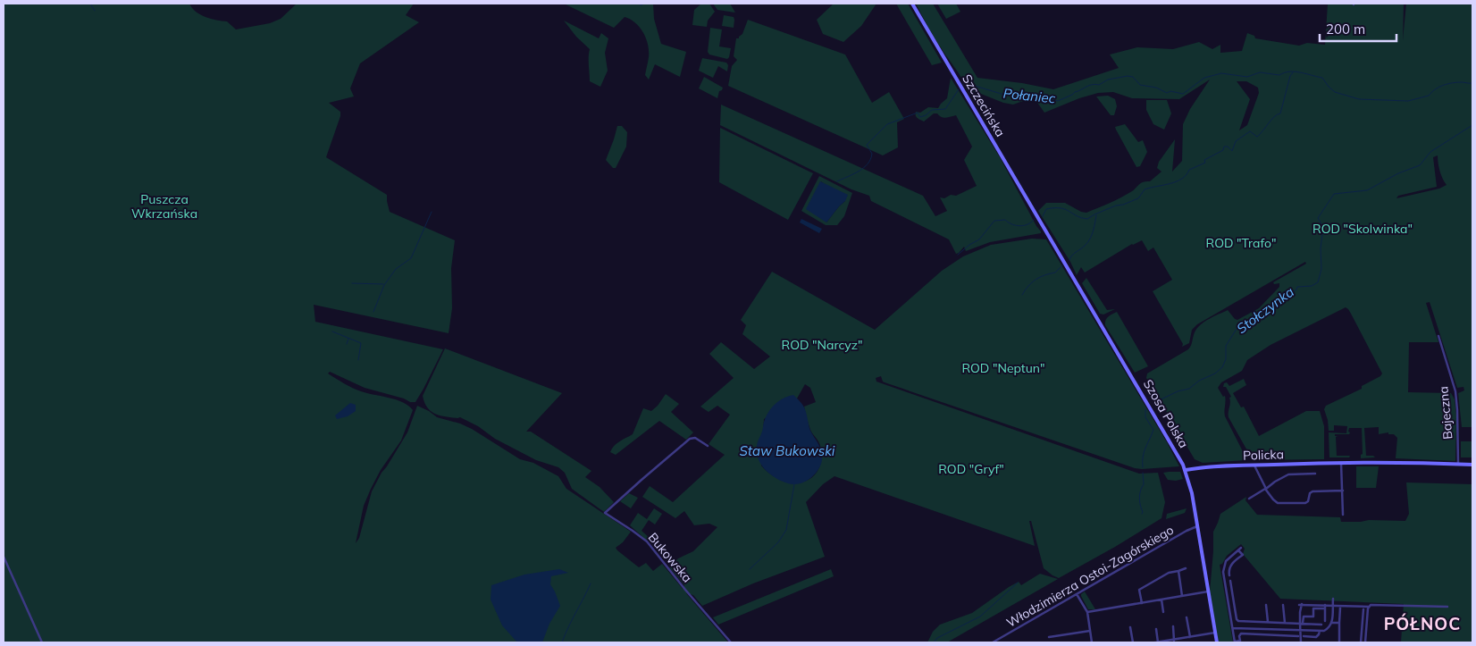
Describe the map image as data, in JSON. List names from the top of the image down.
{
  "streets": {
    "street": [
      "Szczecińska",
      "Bajeczna",
      "Szosa Polska",
      "Policka",
      "Bukowska",
      "Włodzimierza Ostoi-Zagórskiego"
    ]
  },
  "crossings": [
    ["Szczecińska", "Szosa Polska"],
    ["Bajeczna", "Policka"],
    ["Szosa Polska", "Policka"],
    ["Szosa Polska", "Włodzimierza Ostoi-Zagórskiego"]
  ],
  "districts": ["PÓŁNOC"],
  "water": ["Połaniec", "Stołczynka", "Staw Bukowski"],
  "parks": [
    "Puszcza Wkrzańska",
    "ROD \"Skolwinka\"",
    "ROD \"Trafo\"",
    "ROD \"Narcyz\"",
    "ROD \"Neptun\"",
    "ROD \"Gryf\""
  ],
  "scale_bar": "200 m"
}
